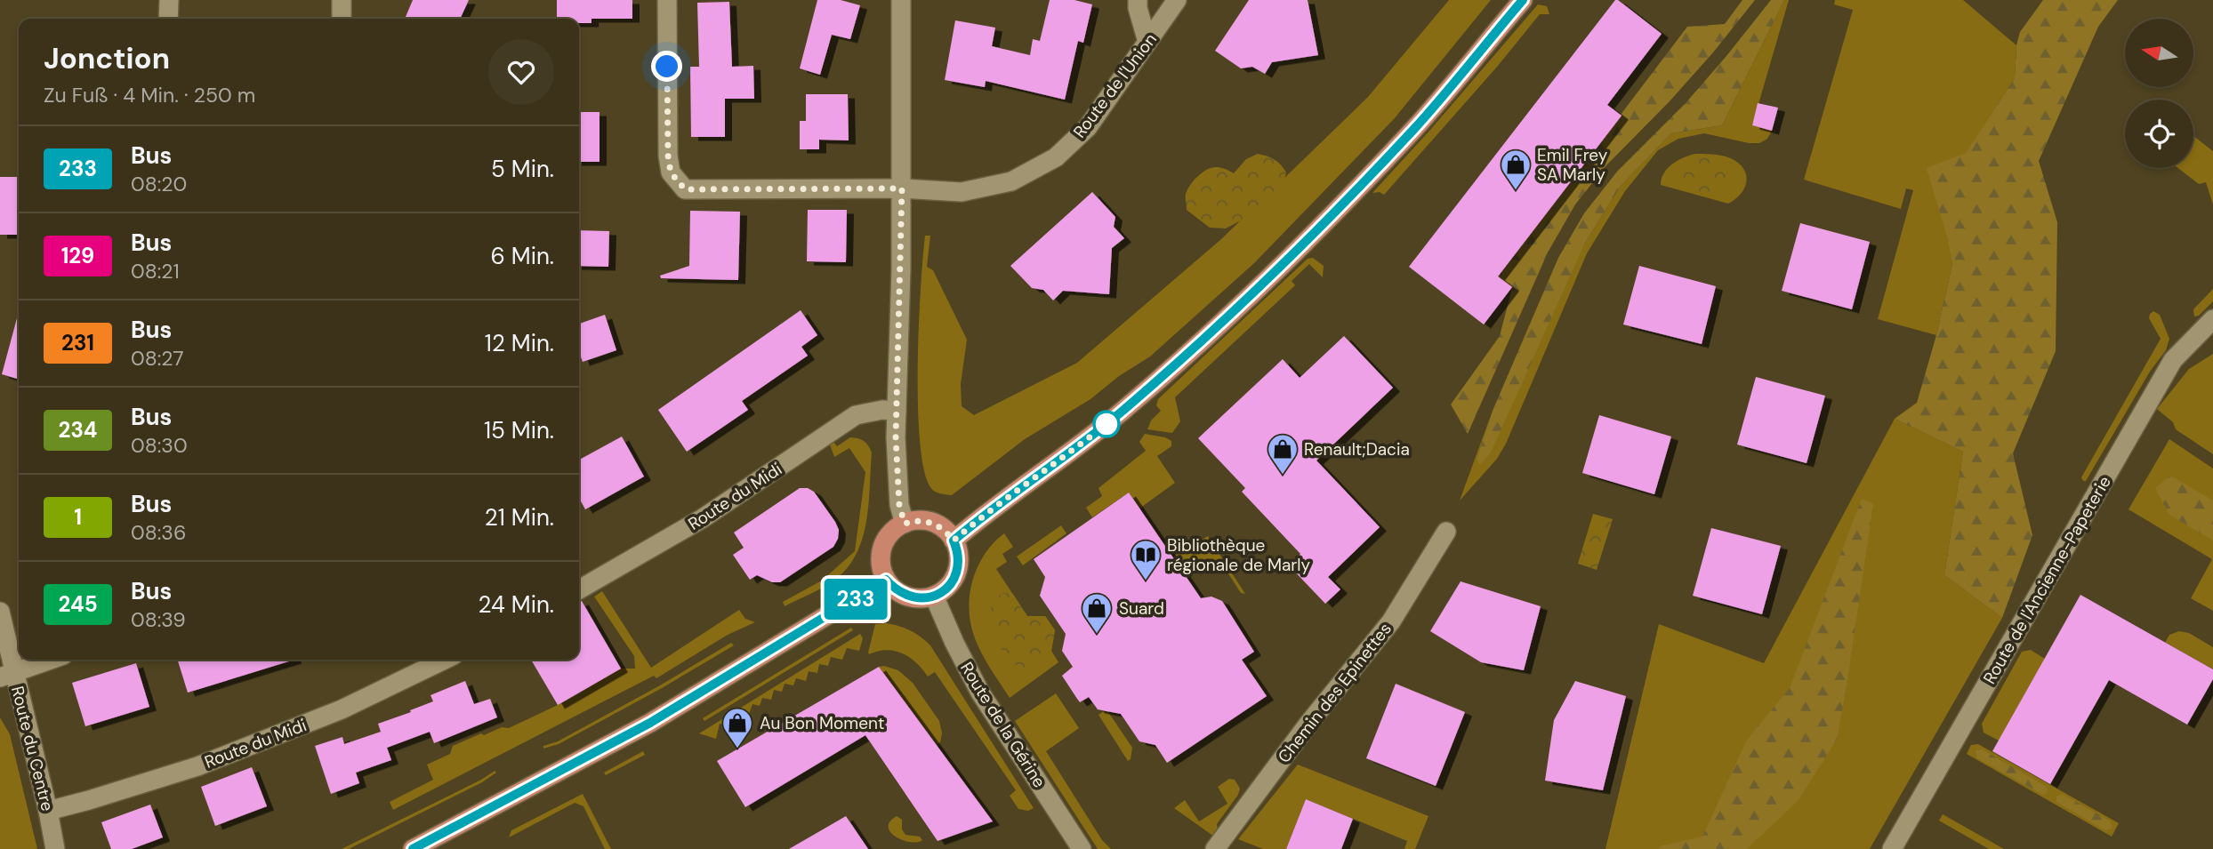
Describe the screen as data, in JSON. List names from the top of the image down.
{
  "streets": {
    "street": [
      "Route de l'Union",
      "Route du Midi",
      "Route de l'Ancienne-Papeterie",
      "Chemin des Epinettes",
      "Route de la Gérine",
      "Route du Centre"
    ]
  },
  "crossings": [
    ["Route du Midi", "Route du Centre"]
  ],
  "places": {
    "shop": [
      "Emil Frey SA Marly",
      "Renault;Dacia",
      "Suard",
      "Au Bon Moment"
    ],
    "library": ["Bibliothèque régionale de Marly"]
  },
  "lines": ["bus line 233"],
  "north": "left",
  "page": {
    "on_map": "233",
    "heading": ["Jonction", "Zu Fuß · 4 Min. · 250 m"],
    "list": [
      {
        "mark": "233",
        "name": "Bus",
        "note": "08:20",
        "value": "5 Min."
      },
      {
        "mark": "129",
        "name": "Bus",
        "note": "08:21",
        "value": "6 Min."
      },
      {
        "mark": "231",
        "name": "Bus",
        "note": "08:27",
        "value": "12 Min."
      },
      {
        "mark": "234",
        "name": "Bus",
        "note": "08:30",
        "value": "15 Min."
      },
      {
        "mark": "1",
        "name": "Bus",
        "note": "08:36",
        "value": "21 Min."
      },
      {
        "mark": "245",
        "name": "Bus",
        "note": "08:39",
        "value": "24 Min."
      }
    ]
  }
}
